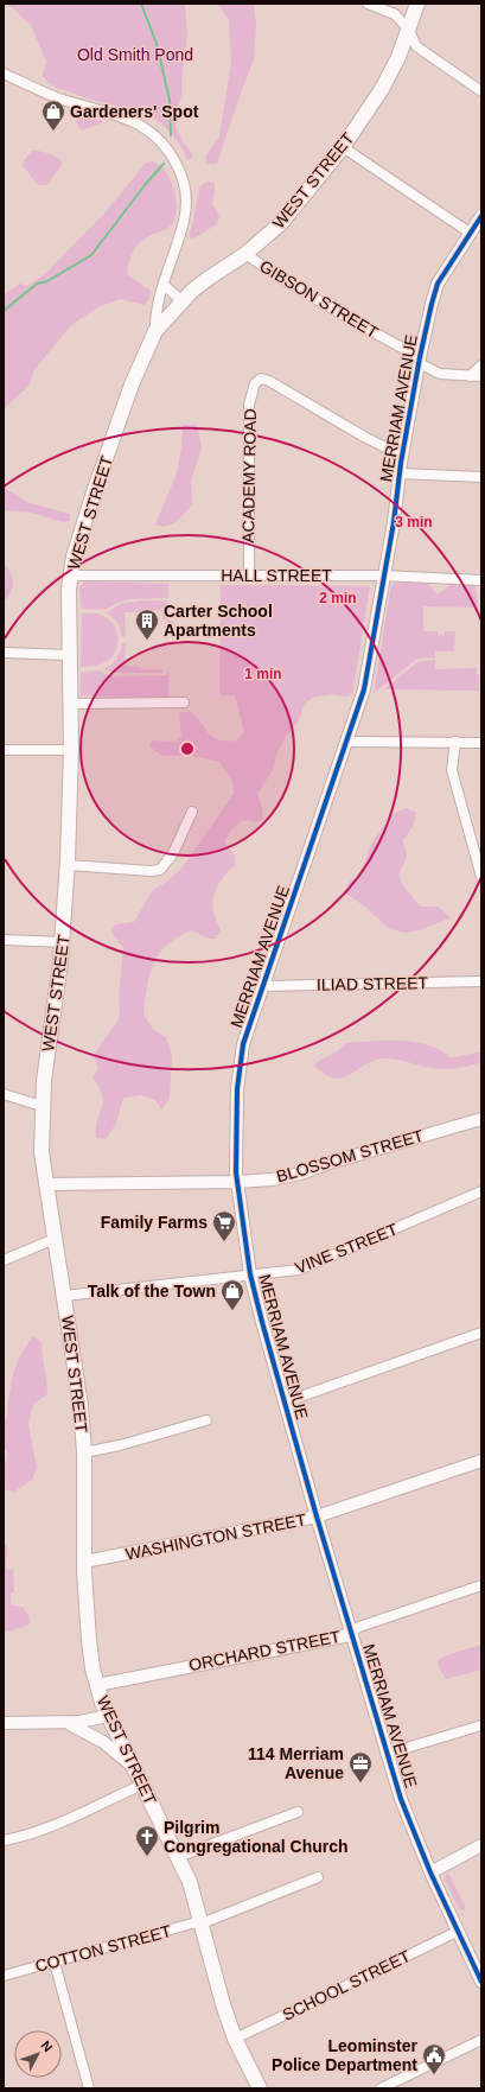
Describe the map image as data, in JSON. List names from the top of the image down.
{
  "streets": {
    "main road": ["WEST STREET"],
    "street": [
      "GIBSON STREET",
      "MERRIAM AVENUE",
      "ACADEMY ROAD",
      "HALL STREET",
      "ILIAD STREET",
      "BLOSSOM STREET",
      "VINE STREET",
      "WASHINGTON STREET",
      "ORCHARD STREET",
      "COTTON STREET",
      "SCHOOL STREET"
    ]
  },
  "crossings": [
    ["WEST STREET", "GIBSON STREET"],
    ["WEST STREET", "HALL STREET"],
    ["WEST STREET", "BLOSSOM STREET"],
    ["WEST STREET", "VINE STREET"],
    ["WEST STREET", "WASHINGTON STREET"],
    ["WEST STREET", "ORCHARD STREET"],
    ["WEST STREET", "COTTON STREET"],
    ["WEST STREET", "SCHOOL STREET"],
    ["GIBSON STREET", "MERRIAM AVENUE"],
    ["MERRIAM AVENUE", "ACADEMY ROAD"],
    ["MERRIAM AVENUE", "HALL STREET"],
    ["MERRIAM AVENUE", "ILIAD STREET"],
    ["MERRIAM AVENUE", "BLOSSOM STREET"],
    ["MERRIAM AVENUE", "VINE STREET"],
    ["MERRIAM AVENUE", "WASHINGTON STREET"],
    ["MERRIAM AVENUE", "ORCHARD STREET"],
    ["MERRIAM AVENUE", "SCHOOL STREET"],
    ["ACADEMY ROAD", "HALL STREET"]
  ],
  "parks": ["Old Smith Pond"],
  "places": {
    "shop": ["Gardeners' Spot", "Talk of the Town"],
    "building": ["Carter School Apartments"],
    "supermarket": ["Family Farms"],
    "office": ["114 Merriam Avenue"],
    "church": ["Pilgrim Congregational Church"],
    "public building": ["Leominster Police Department"]
  },
  "north": "top right",
  "rings": ["3 min", "2 min", "1 min"]
}
